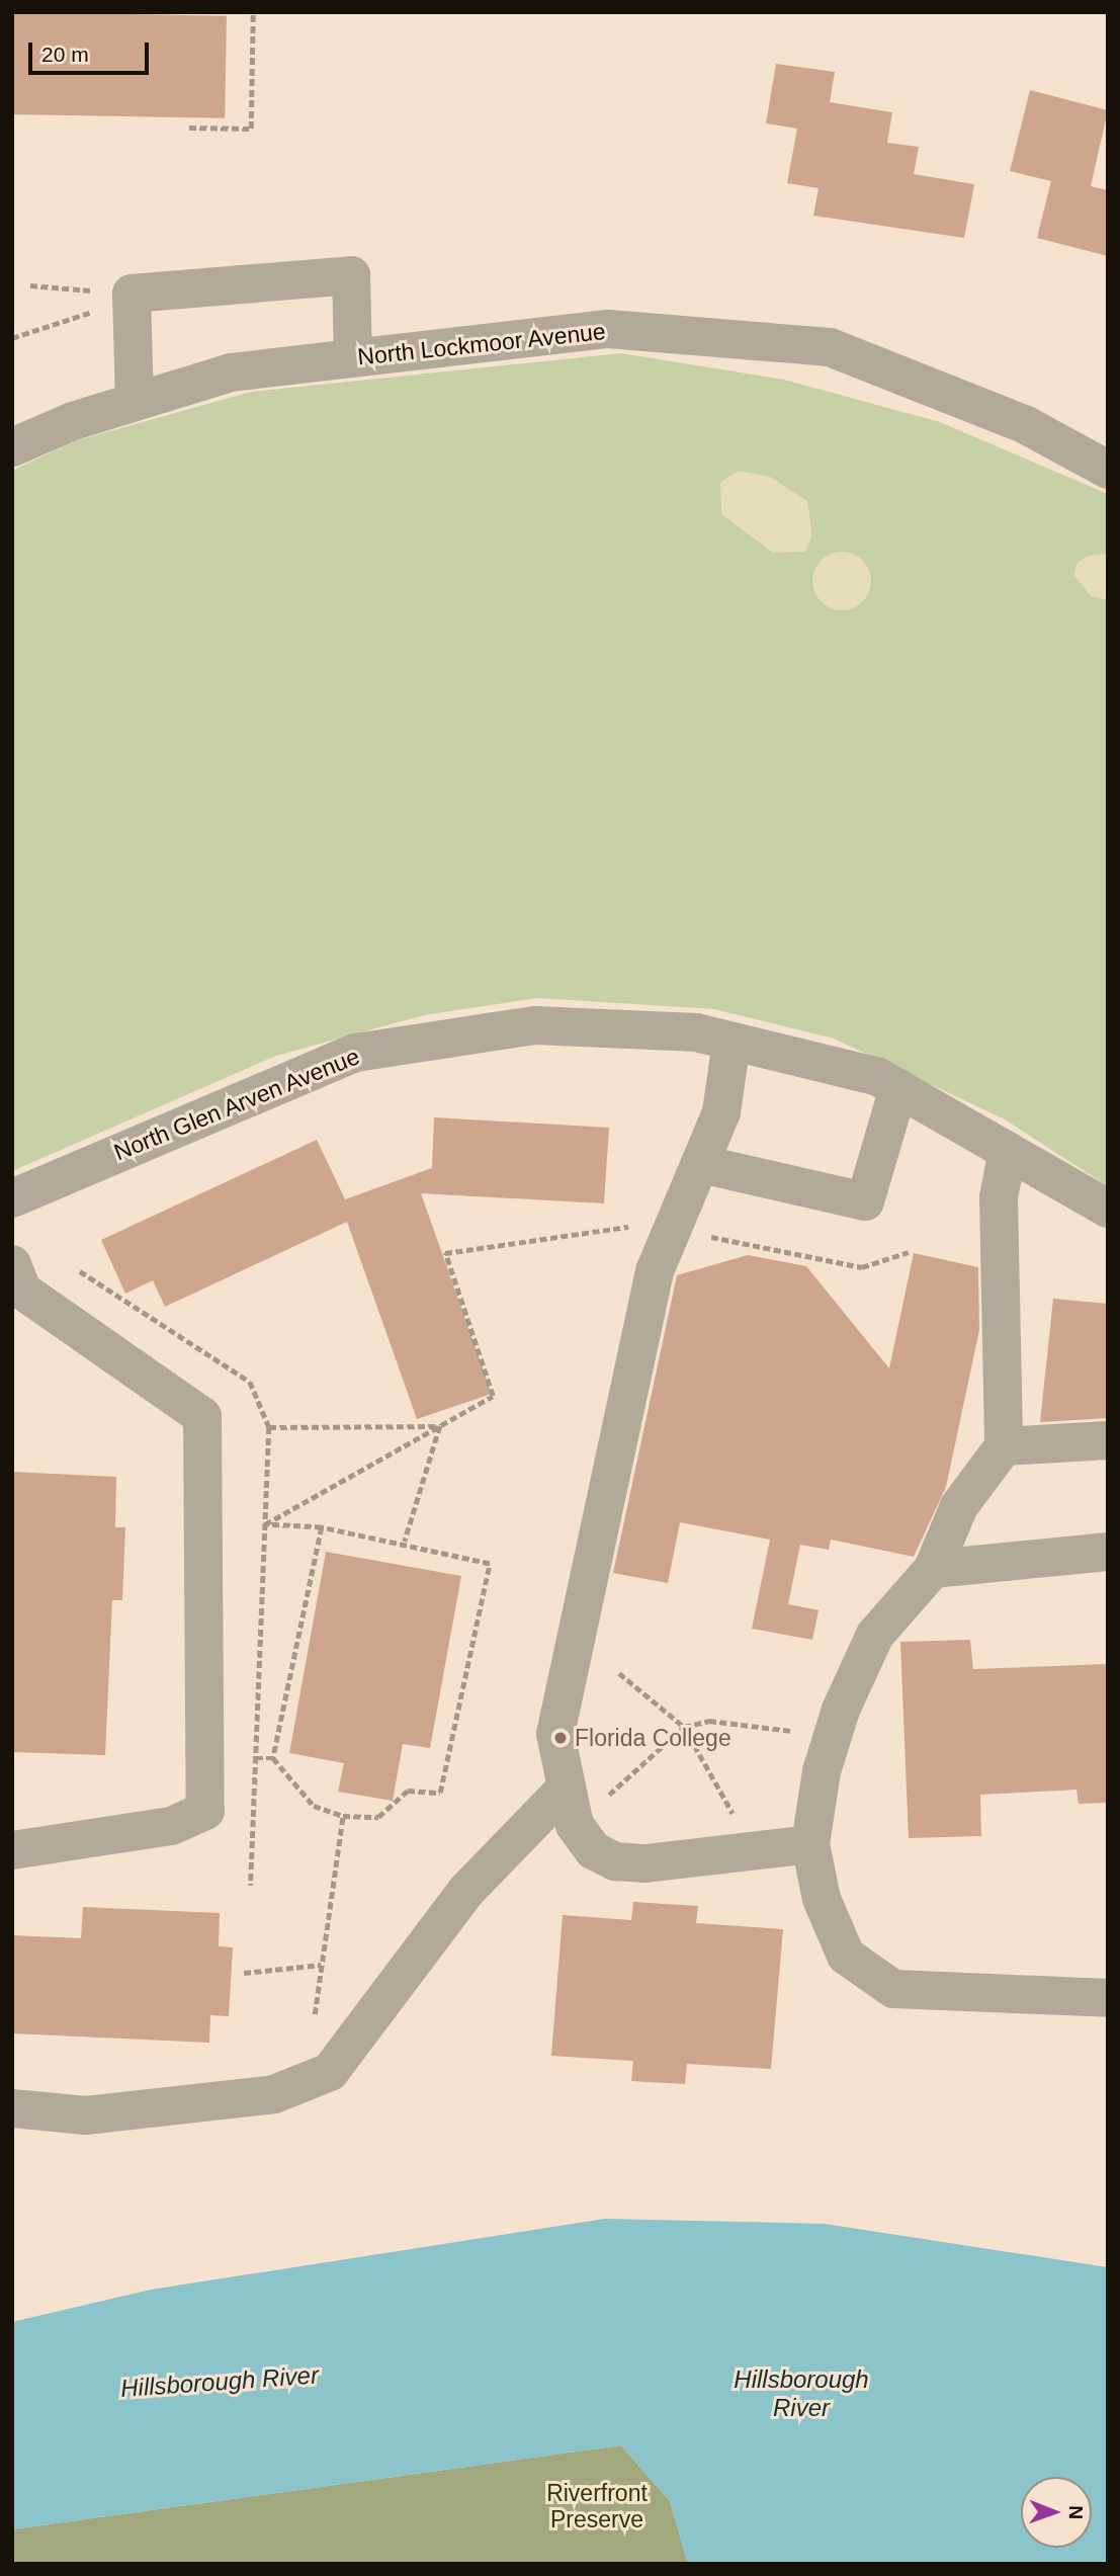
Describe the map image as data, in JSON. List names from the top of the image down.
{
  "streets": {
    "street": ["North Lockmoor Avenue", "North Glen Arven Avenue"]
  },
  "water": ["Hillsborough River"],
  "parks": ["Riverfront Preserve"],
  "places": ["Florida College"],
  "scale_bar": "20 m",
  "north": "right"
}
